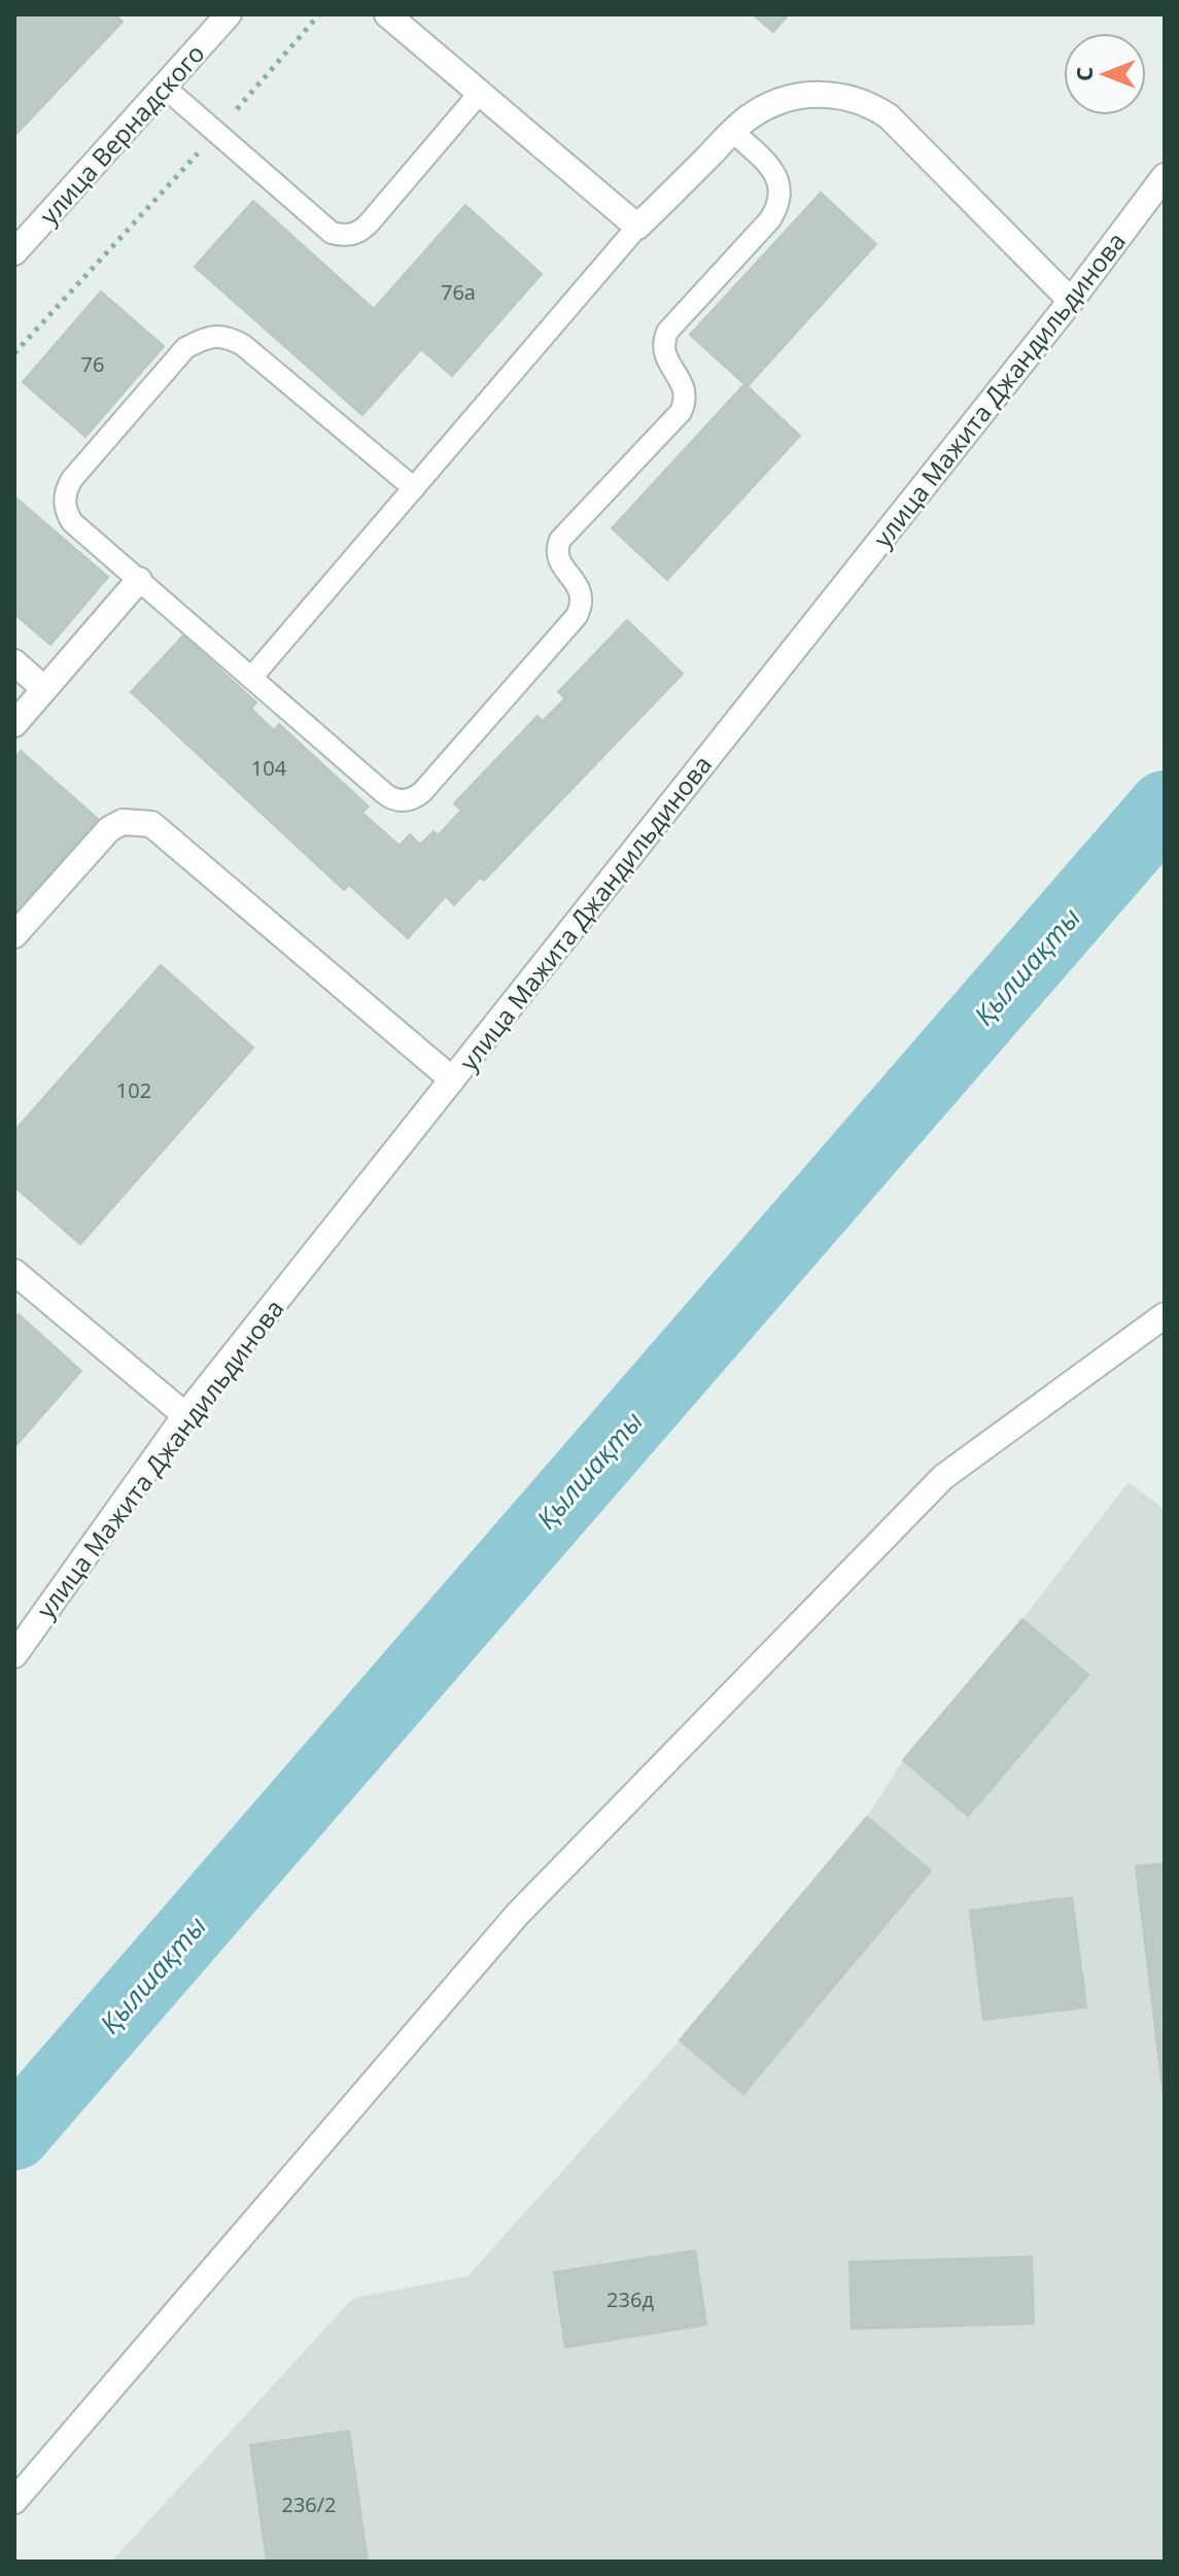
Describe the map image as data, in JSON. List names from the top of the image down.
{
  "streets": {
    "street": ["улица Вернадского", "улица Мажита Джандильдинова"]
  },
  "water": ["Қылшақты"],
  "house_numbers": [
    "76а",
    "76",
    "104",
    "102",
    "236д",
    "236/2"
  ],
  "north": "left"
}
